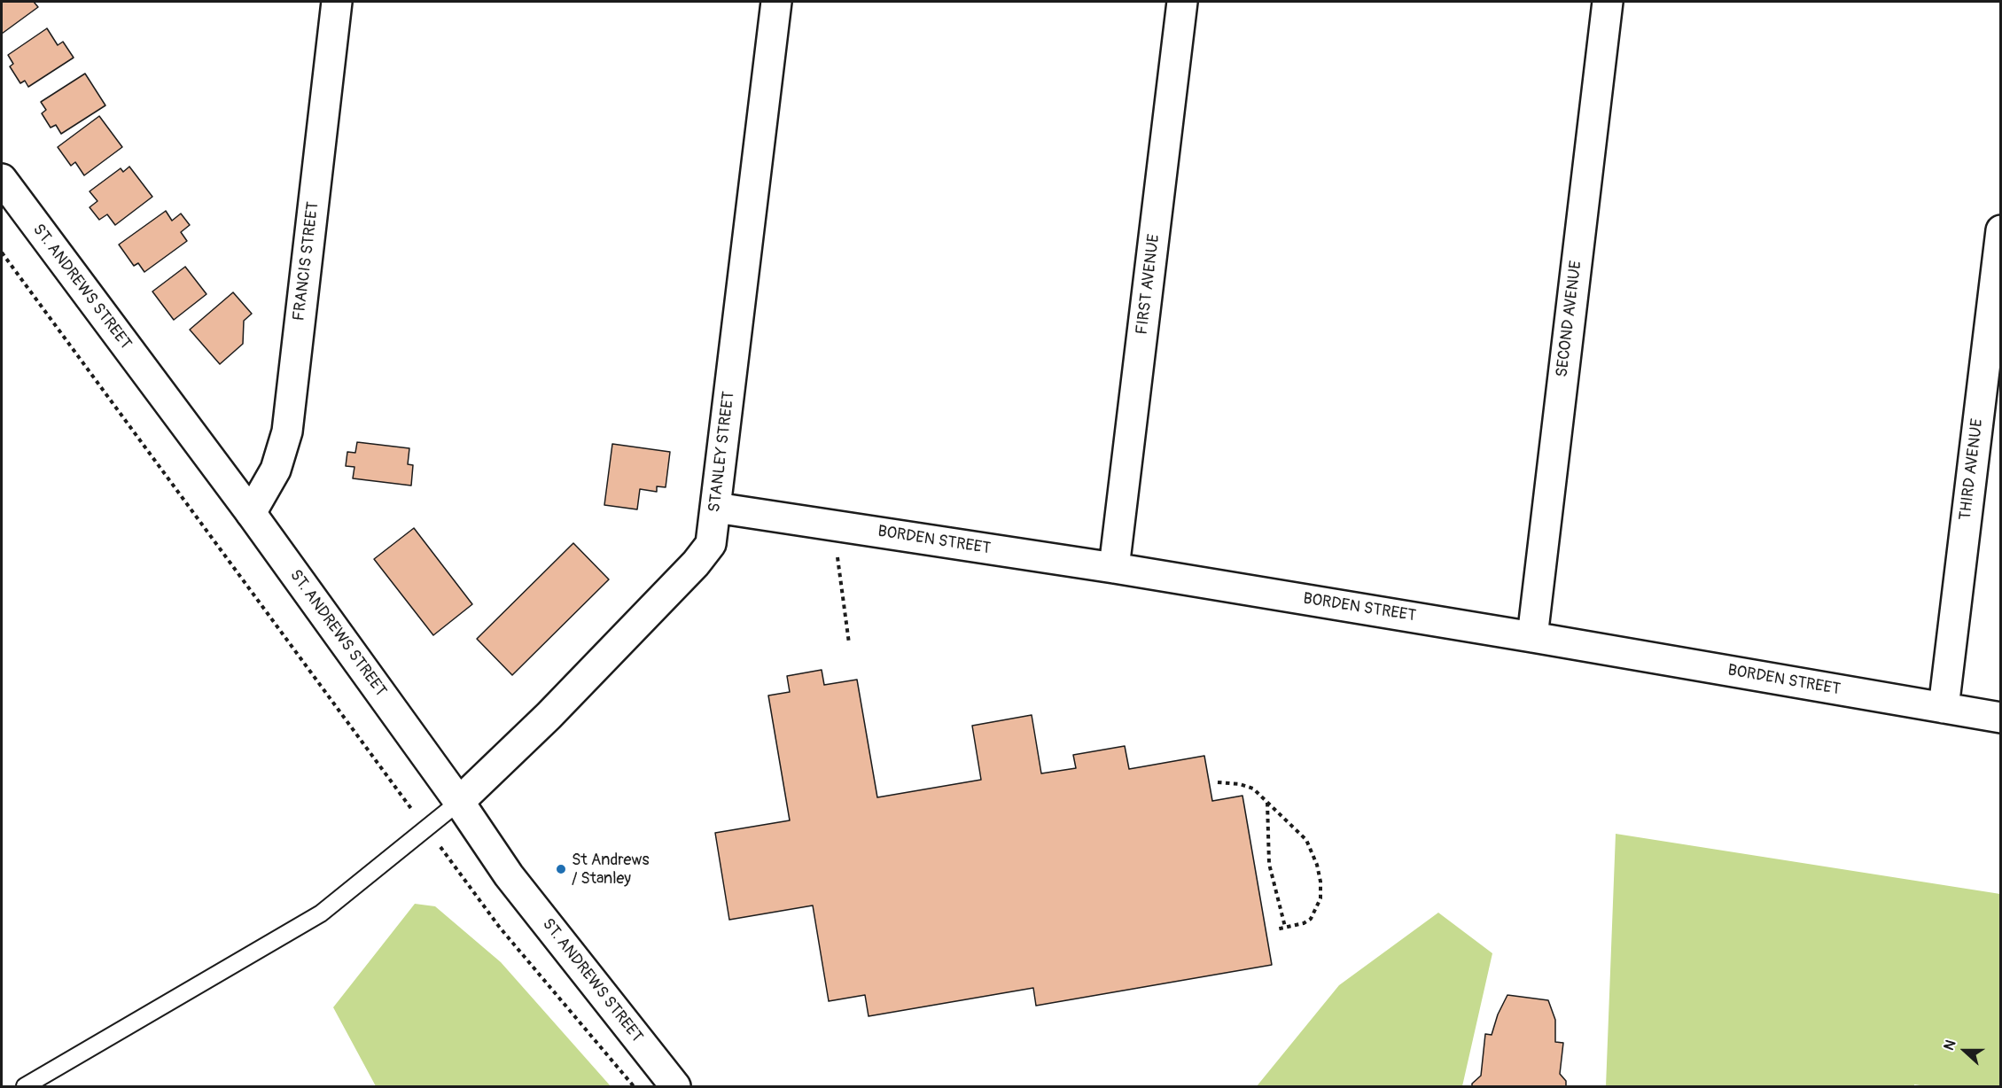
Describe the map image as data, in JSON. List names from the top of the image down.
{
  "streets": {
    "street": [
      "FRANCIS STREET",
      "FIRST AVENUE",
      "ST. ANDREWS STREET",
      "SECOND AVENUE",
      "STANLEY STREET",
      "THIRD AVENUE",
      "BORDEN STREET"
    ]
  },
  "crossings": [
    ["FRANCIS STREET", "ST. ANDREWS STREET"],
    ["FIRST AVENUE", "BORDEN STREET"],
    ["ST. ANDREWS STREET", "STANLEY STREET"],
    ["SECOND AVENUE", "BORDEN STREET"],
    ["STANLEY STREET", "BORDEN STREET"],
    ["THIRD AVENUE", "BORDEN STREET"]
  ],
  "places": ["St Andrews / Stanley"],
  "north": "left"
}
